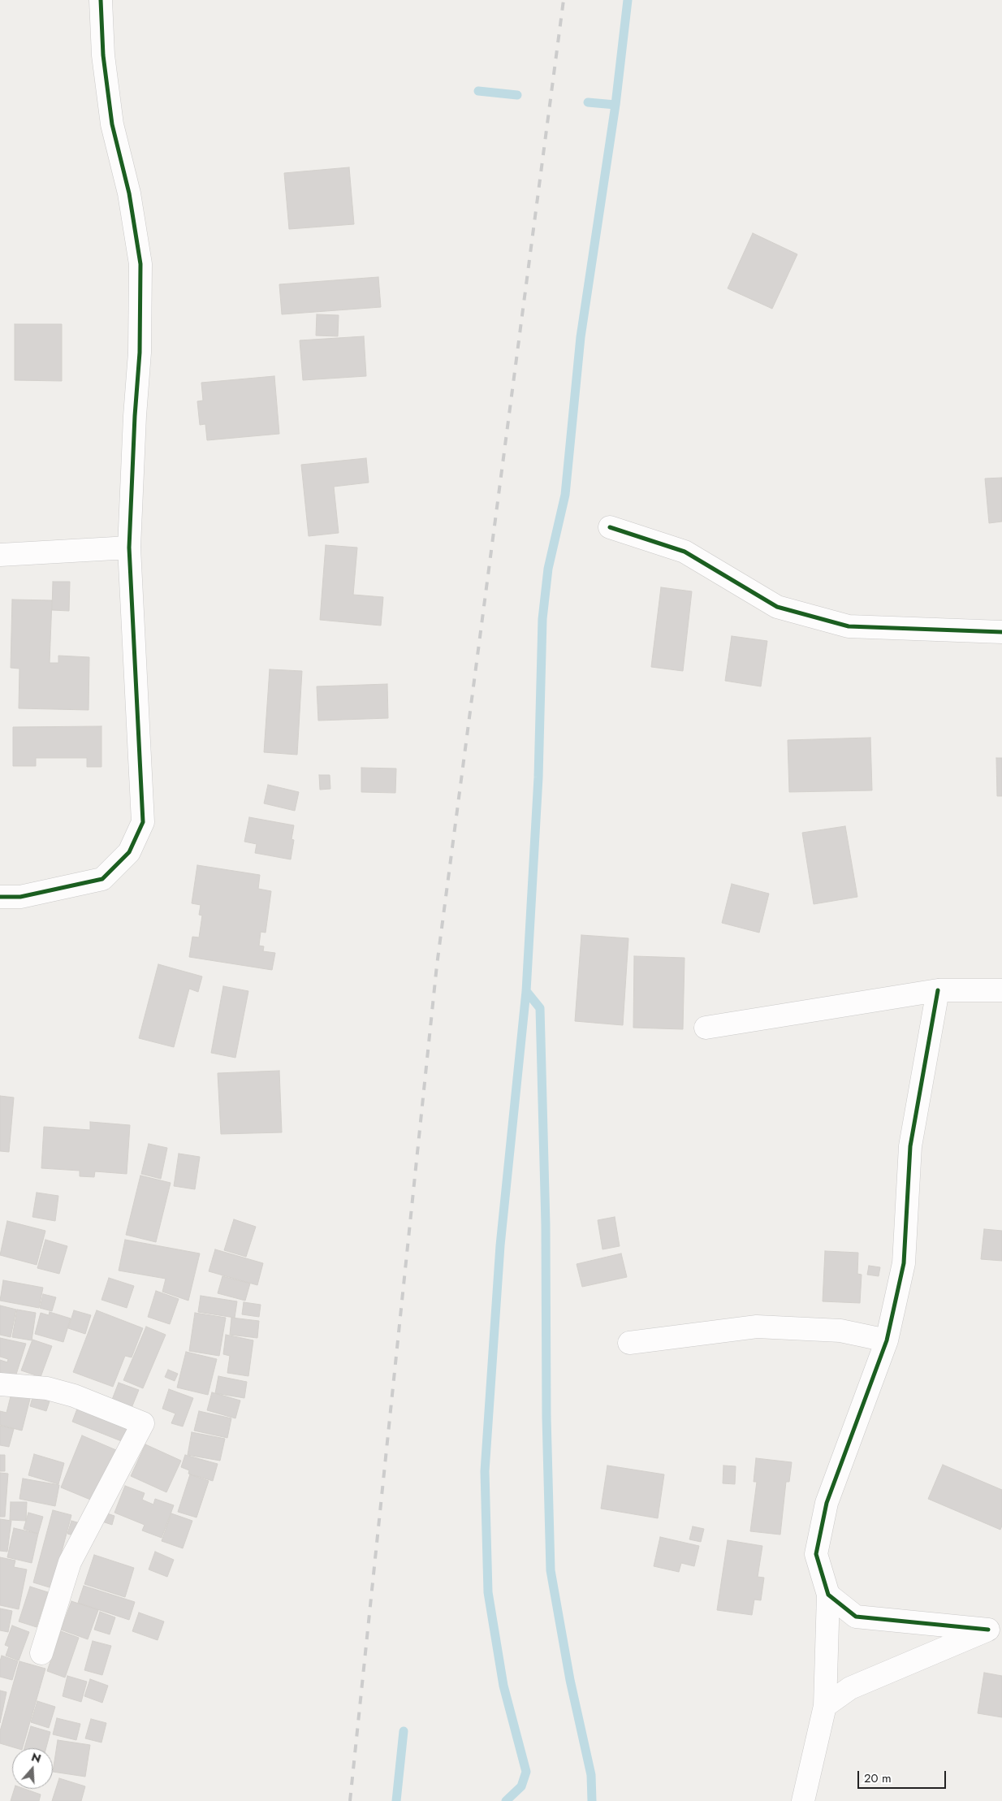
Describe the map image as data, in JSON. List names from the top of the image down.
{
  "scale_bar": "20 m",
  "north": "top"
}
